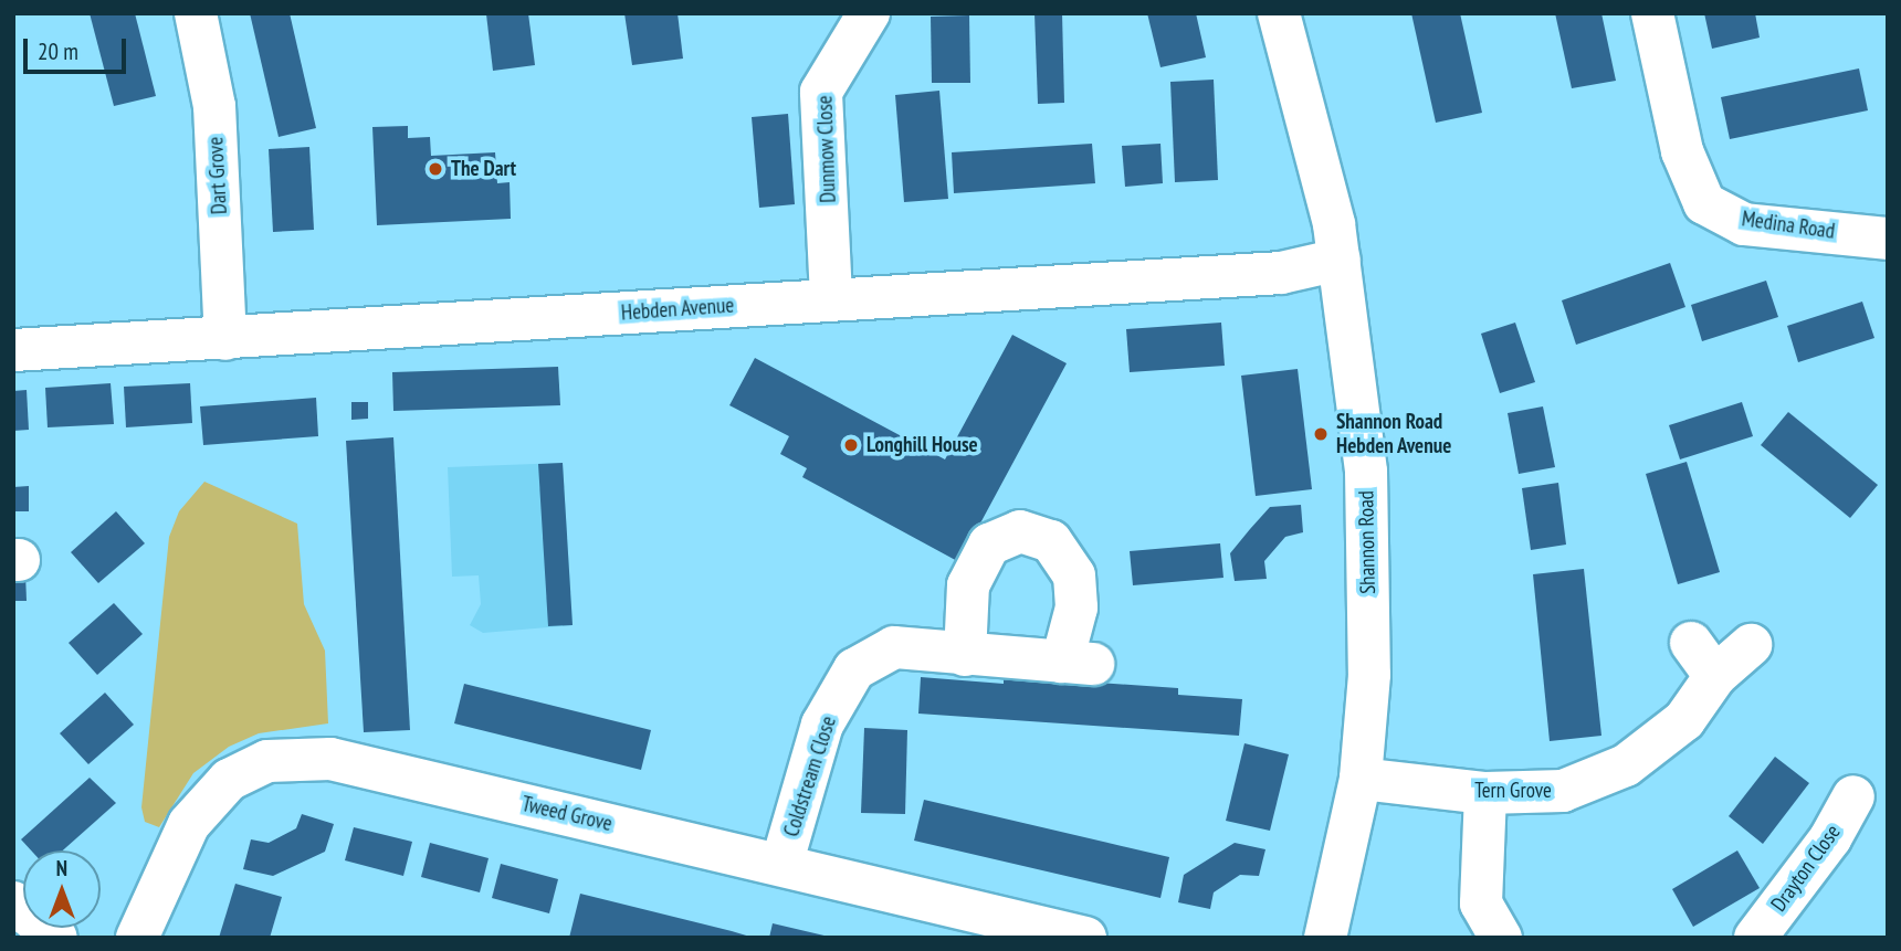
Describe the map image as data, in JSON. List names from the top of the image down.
{
  "streets": {
    "street": [
      "Dunmow Close",
      "Dart Grove",
      "Medina Road",
      "Hebden Avenue",
      "Shannon Road",
      "Coldstream Close",
      "Tern Grove",
      "Tweed Grove",
      "Drayton Close"
    ]
  },
  "crossings": [
    ["Dunmow Close", "Hebden Avenue"],
    ["Dart Grove", "Hebden Avenue"],
    ["Hebden Avenue", "Shannon Road"],
    ["Shannon Road", "Tern Grove"],
    ["Coldstream Close", "Tweed Grove"]
  ],
  "places": ["The Dart", "Shannon Road Hebden Avenue", "Longhill House"],
  "scale_bar": "20 m",
  "north": "top"
}
